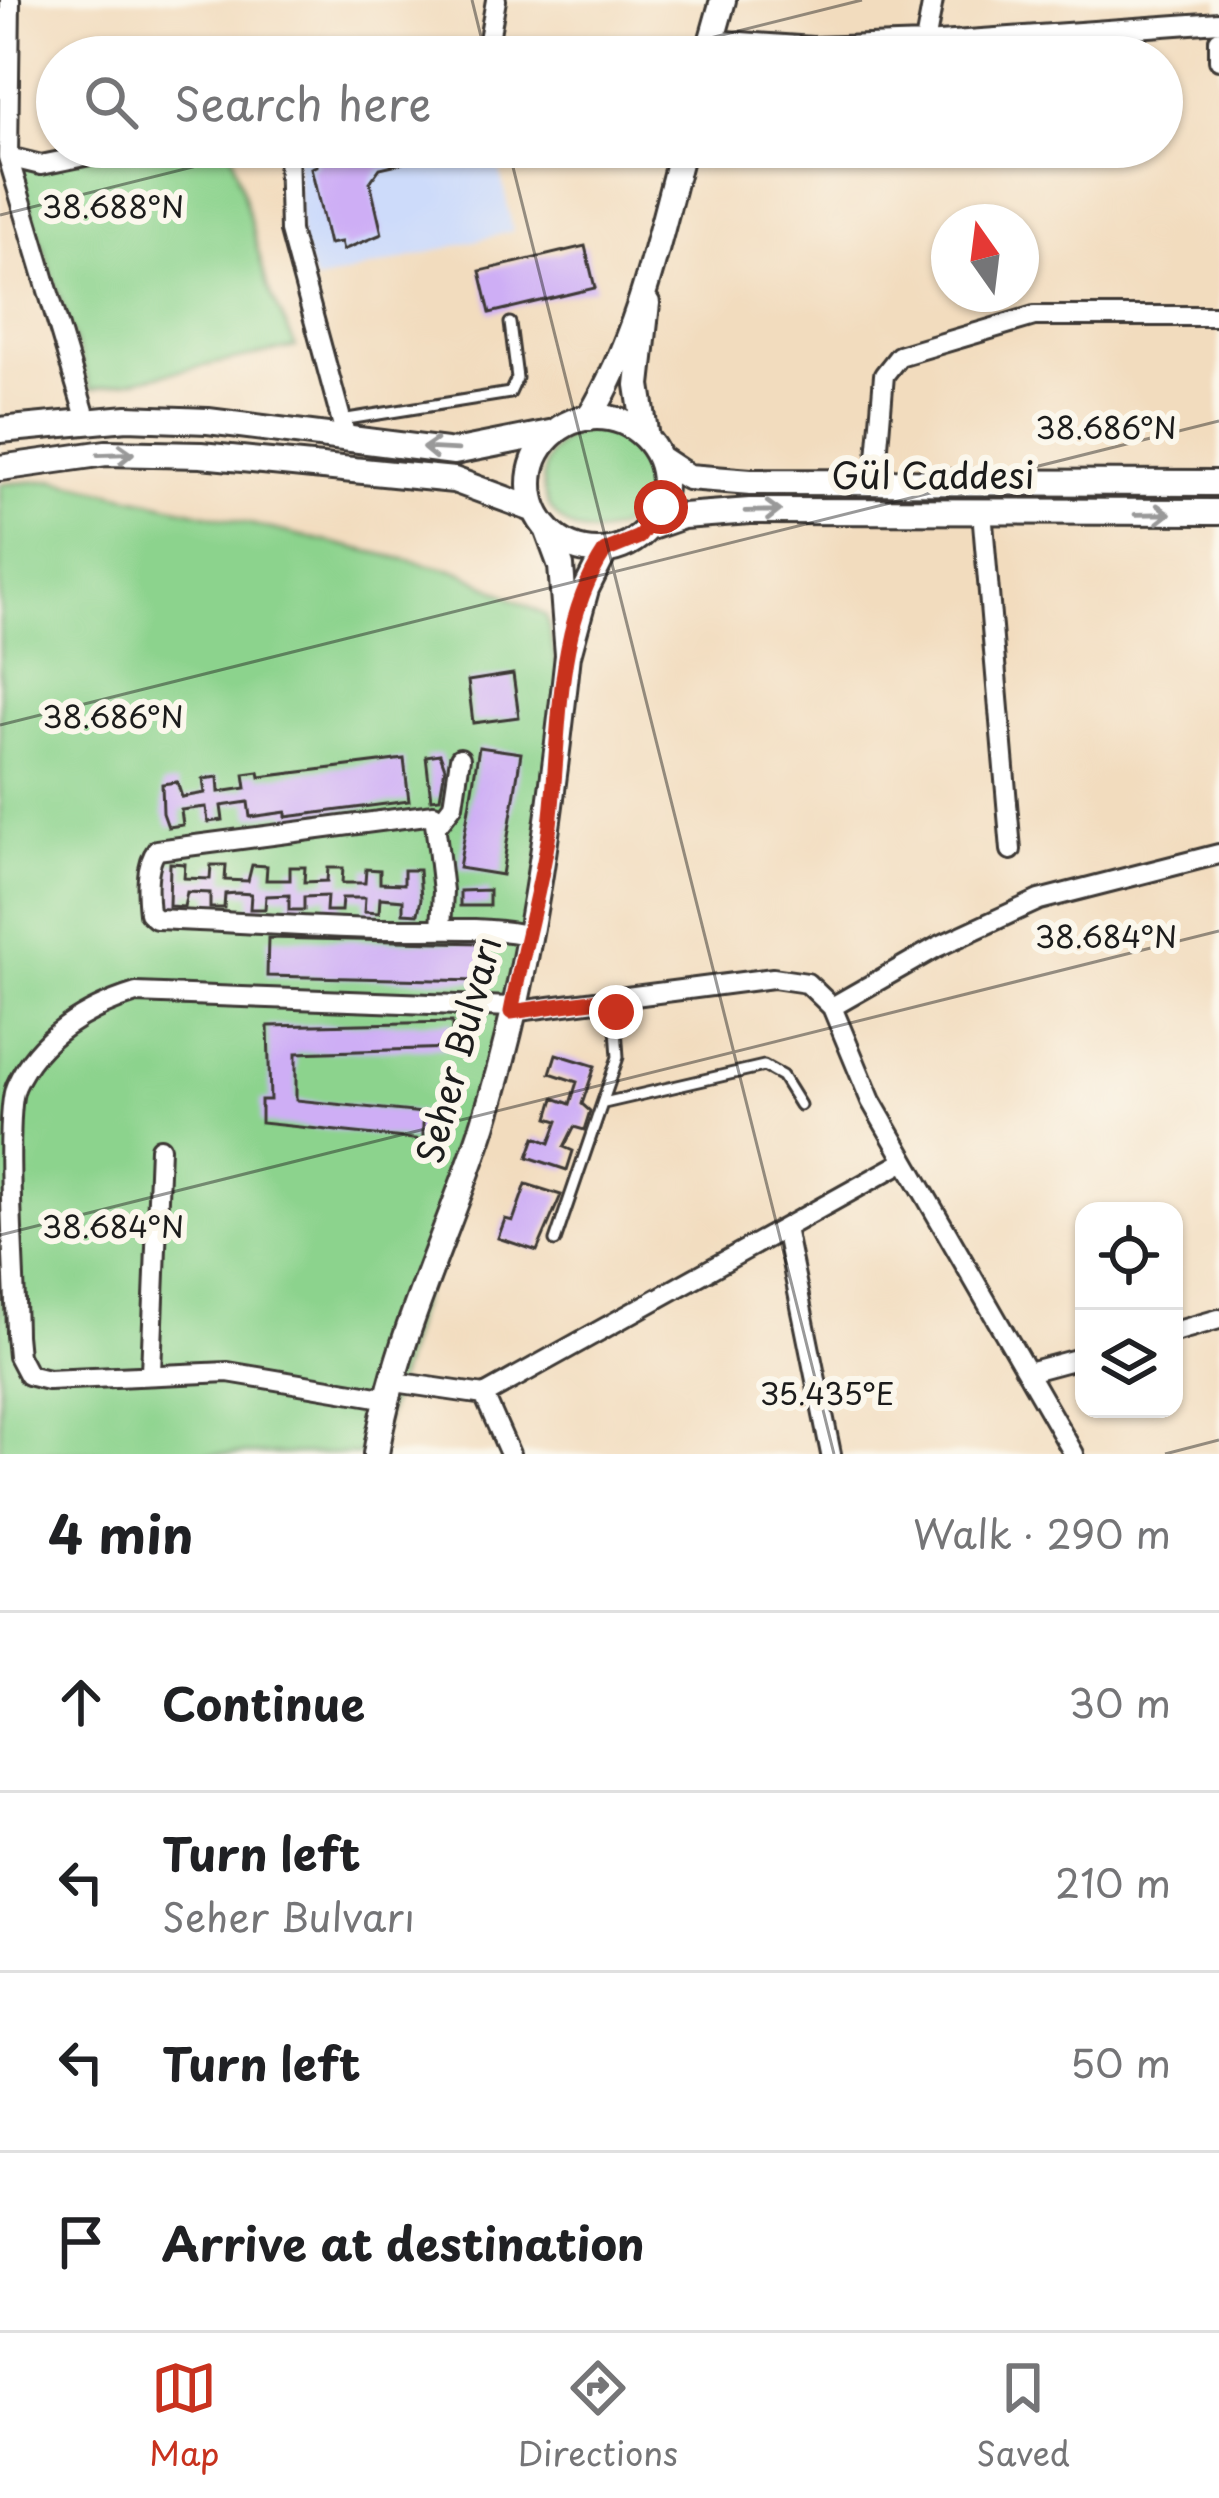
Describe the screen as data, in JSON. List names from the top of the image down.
{
  "streets": {
    "street": ["Gül Caddesi", "Seher Bulvarı"]
  },
  "crossings": [
    ["Gül Caddesi", "Seher Bulvarı"]
  ],
  "north": "top",
  "page": {
    "search": "Search here",
    "heading": ["4 min", "Walk · 290 m"],
    "list": [
      ["Continue", "30 m"],
      ["Turn left", "Seher Bulvarı", "210 m"],
      ["Turn left", "50 m"],
      "Arrive at destination"
    ],
    "nav": ["Map", "Directions", "Saved"]
  },
  "coordinates": [
    "38.688°N",
    "38.686°N",
    "38.684°N",
    "35.435°E"
  ]
}
